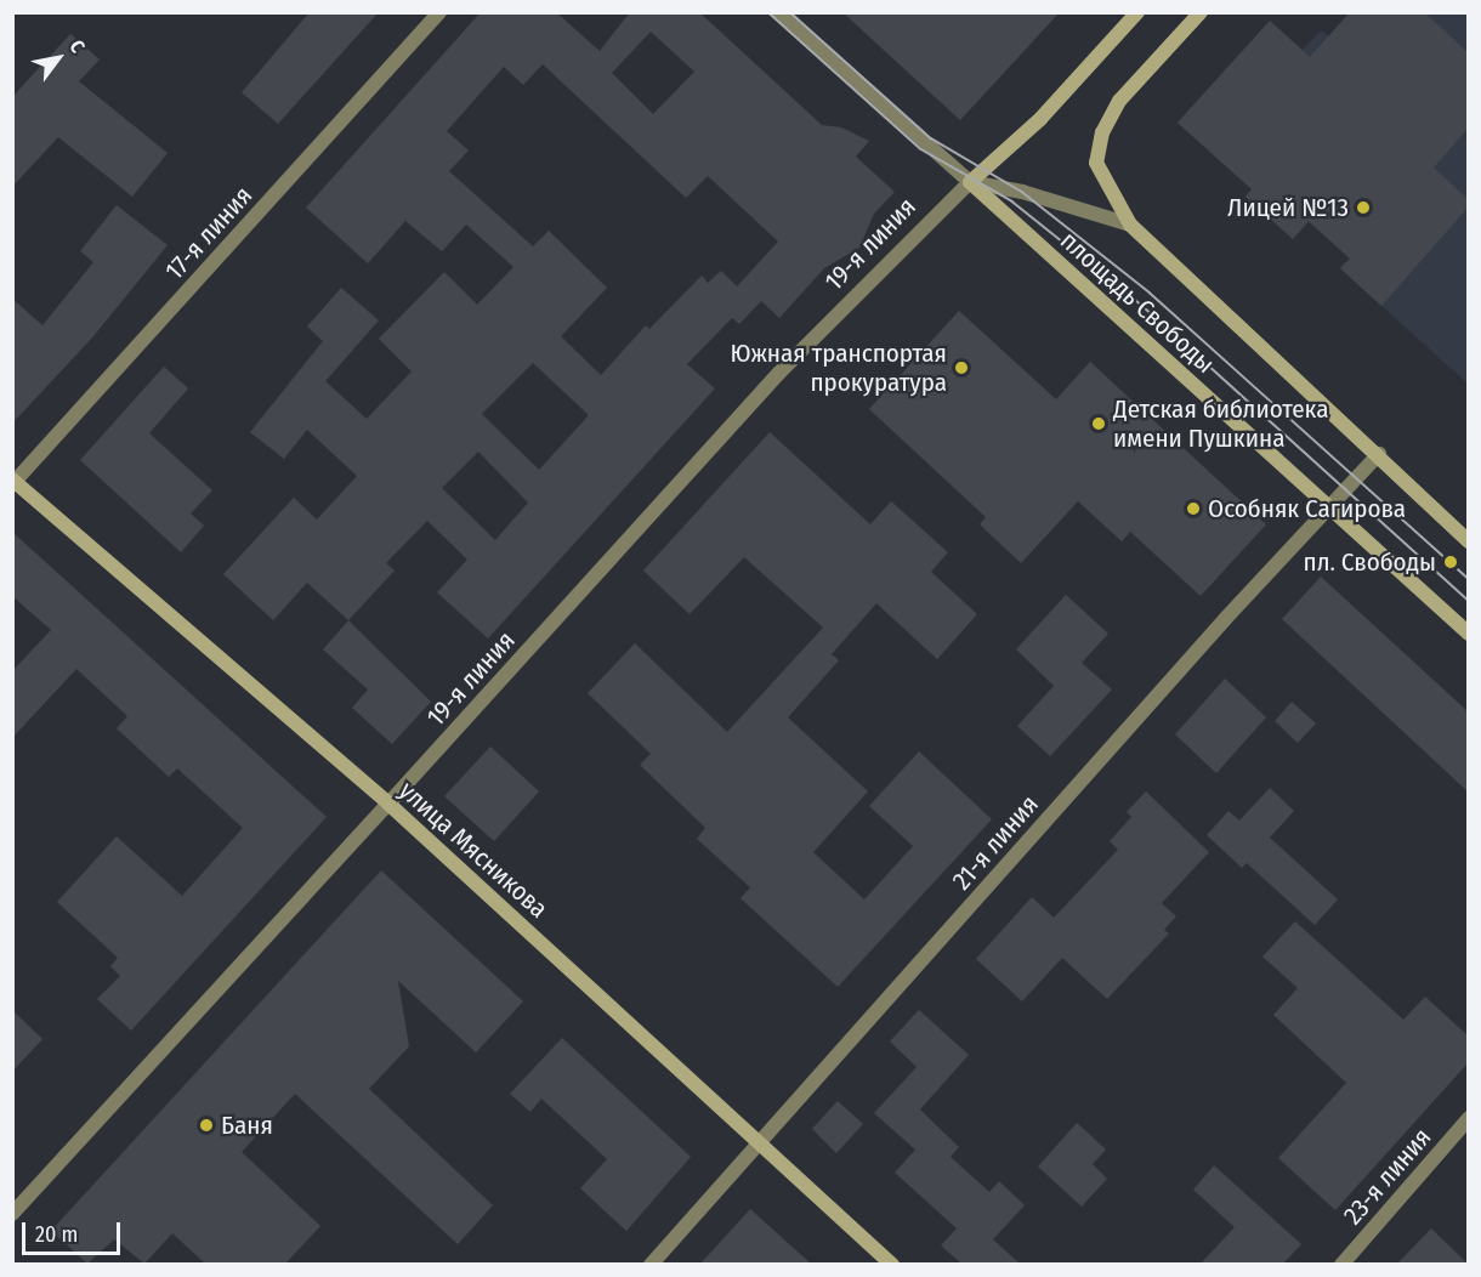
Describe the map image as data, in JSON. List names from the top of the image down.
{
  "streets": {
    "main road": ["площадь Свободы", "улица Мясникова"],
    "street": [
      "17-я линия",
      "19-я линия",
      "21-я линия",
      "23-я линия"
    ]
  },
  "crossings": [
    ["17-я линия", "улица Мясникова"],
    ["19-я линия", "площадь Свободы"],
    ["19-я линия", "улица Мясникова"],
    ["площадь Свободы", "21-я линия"],
    ["21-я линия", "улица Мясникова"]
  ],
  "places": [
    "Лицей №13",
    "Южная транспортая прокуратура",
    "Детская библиотека имени Пушкина",
    "Особняк Сагирова",
    "пл. Свободы",
    "Баня"
  ],
  "scale_bar": "20 m",
  "north": "top right"
}
